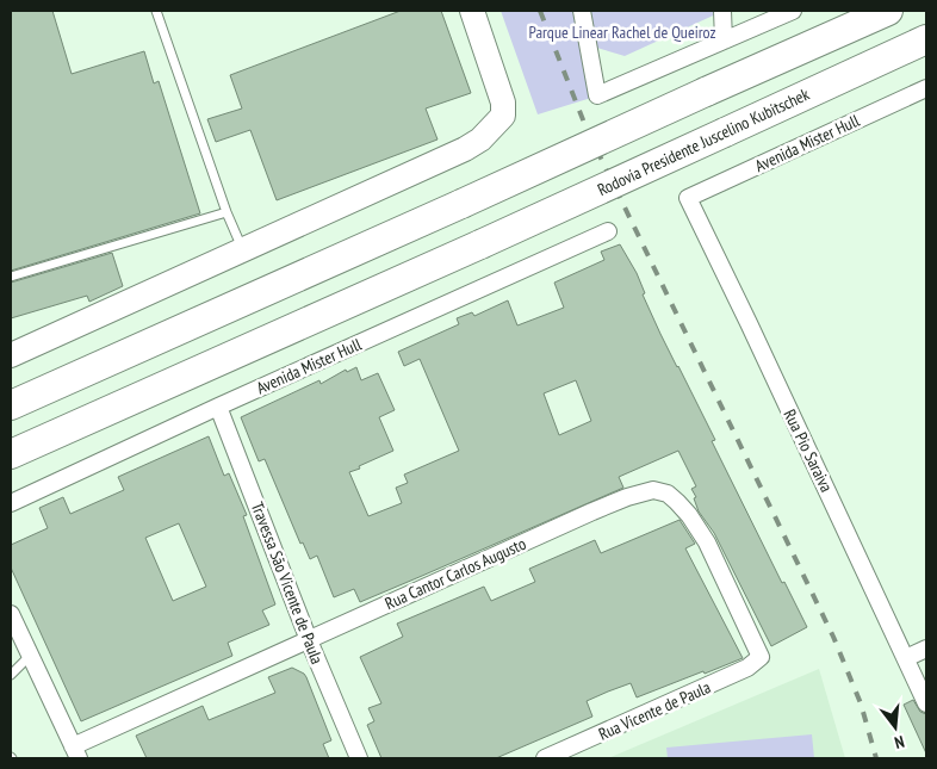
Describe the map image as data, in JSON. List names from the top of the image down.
{
  "streets": {
    "highway": ["Rodovia Presidente Juscelino Kubitschek"],
    "street": [
      "Avenida Mister Hull",
      "Rua Pio Saraiva",
      "Rua Cantor Carlos Augusto",
      "Travessa São Vicente de Paula",
      "Rua Vicente de Paula"
    ]
  },
  "crossings": [
    ["Avenida Mister Hull", "Rua Pio Saraiva"],
    ["Avenida Mister Hull", "Travessa São Vicente de Paula"],
    ["Rua Cantor Carlos Augusto", "Travessa São Vicente de Paula"],
    ["Rua Cantor Carlos Augusto", "Rua Vicente de Paula"]
  ],
  "parks": ["Parque Linear Rachel de Queiroz"],
  "north": "bottom"
}
